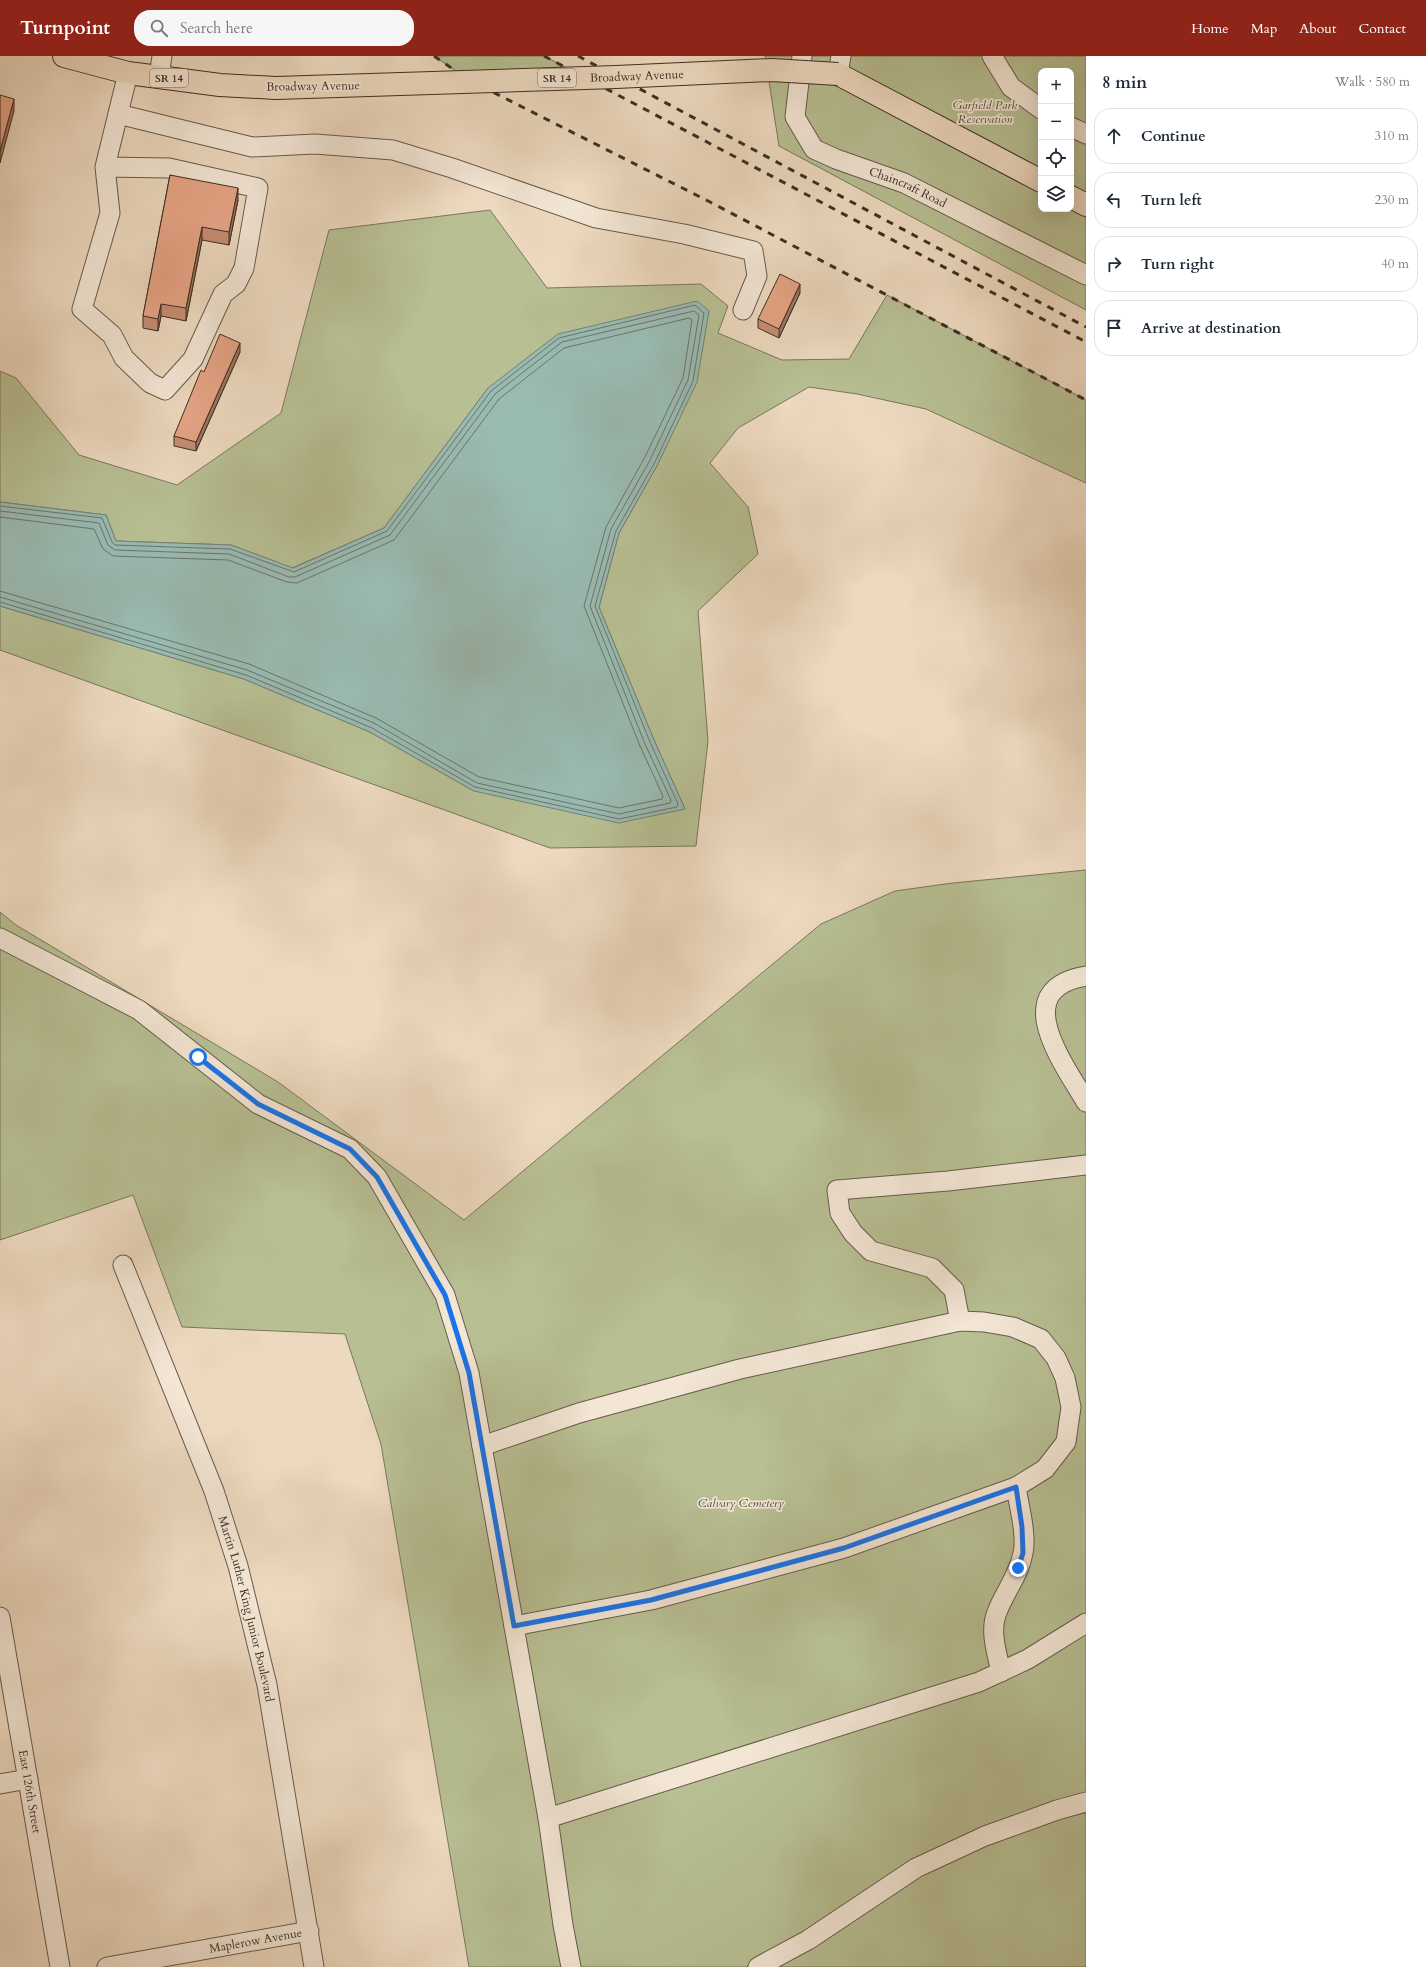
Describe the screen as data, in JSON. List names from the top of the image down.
{
  "streets": {
    "main road": ["Broadway Avenue", "SR 14"],
    "street": [
      "Chaincraft Road",
      "Martin Luther King Junior Boulevard",
      "East 126th Street",
      "Maplerow Avenue"
    ]
  },
  "crossings": [
    ["Martin Luther King Junior Boulevard", "Maplerow Avenue"]
  ],
  "parks": ["Garfield Park Reservation", "Calvary Cemetery"],
  "page": {
    "header": "Turnpoint",
    "search": "Search here",
    "nav": [
      "Home",
      "Map",
      "About",
      "Contact"
    ],
    "heading": ["8 min", "Walk · 580 m"],
    "map_buttons": ["+", "−"],
    "list": [
      ["Continue", "310 m"],
      ["Turn left", "230 m"],
      ["Turn right", "40 m"],
      "Arrive at destination"
    ]
  }
}
